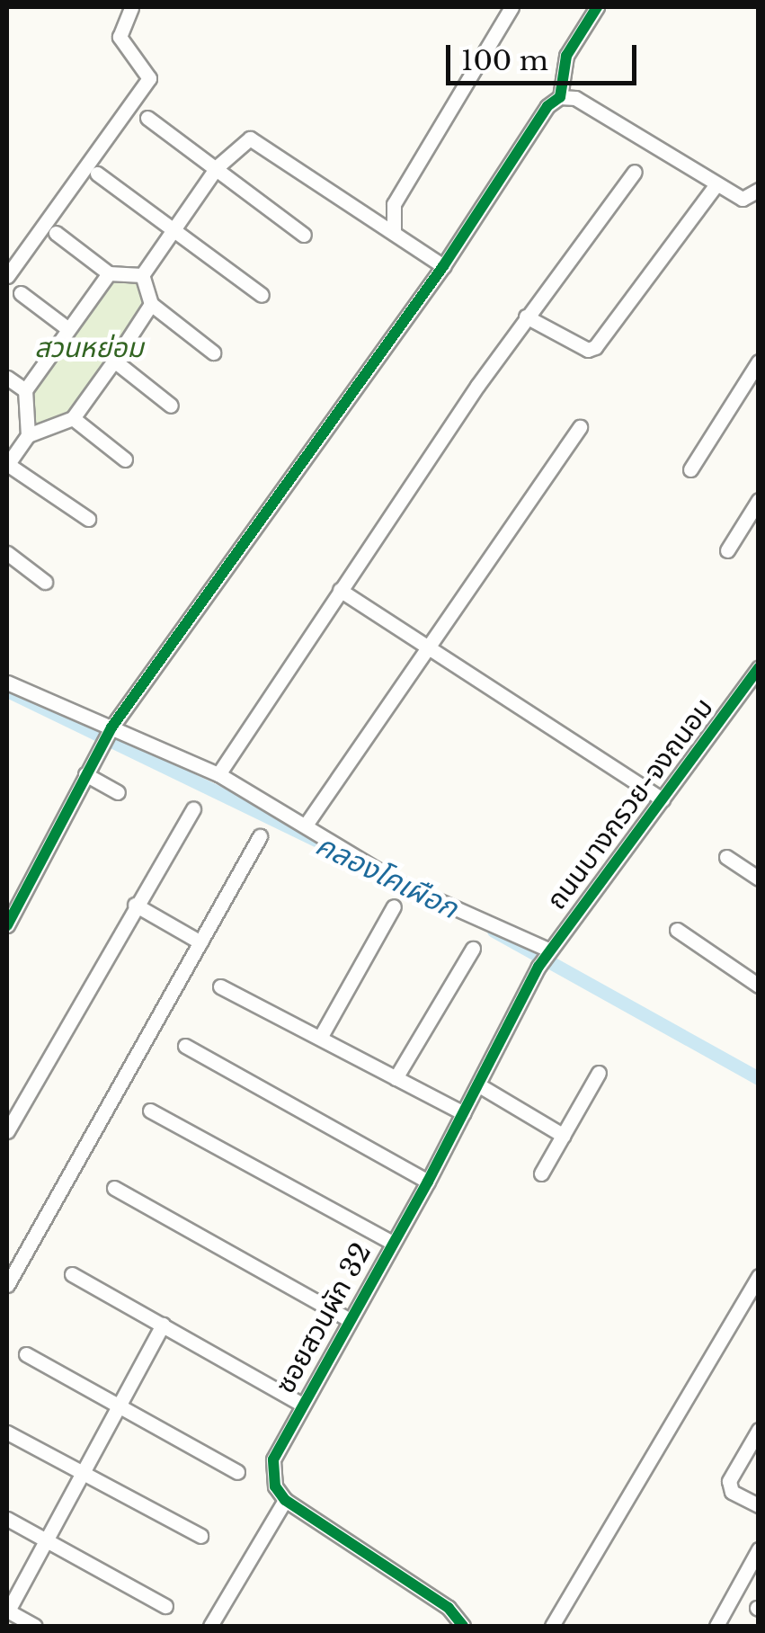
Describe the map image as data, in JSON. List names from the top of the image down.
{
  "streets": {
    "street": ["ถนนบางกรวย-จงถนอม", "ซอยสวนผัก 32"]
  },
  "crossings": [
    ["ถนนบางกรวย-จงถนอม", "ซอยสวนผัก 32"]
  ],
  "water": ["คลองโคเผือก"],
  "parks": ["สวนหย่อม"],
  "scale_bar": "100 m"
}
